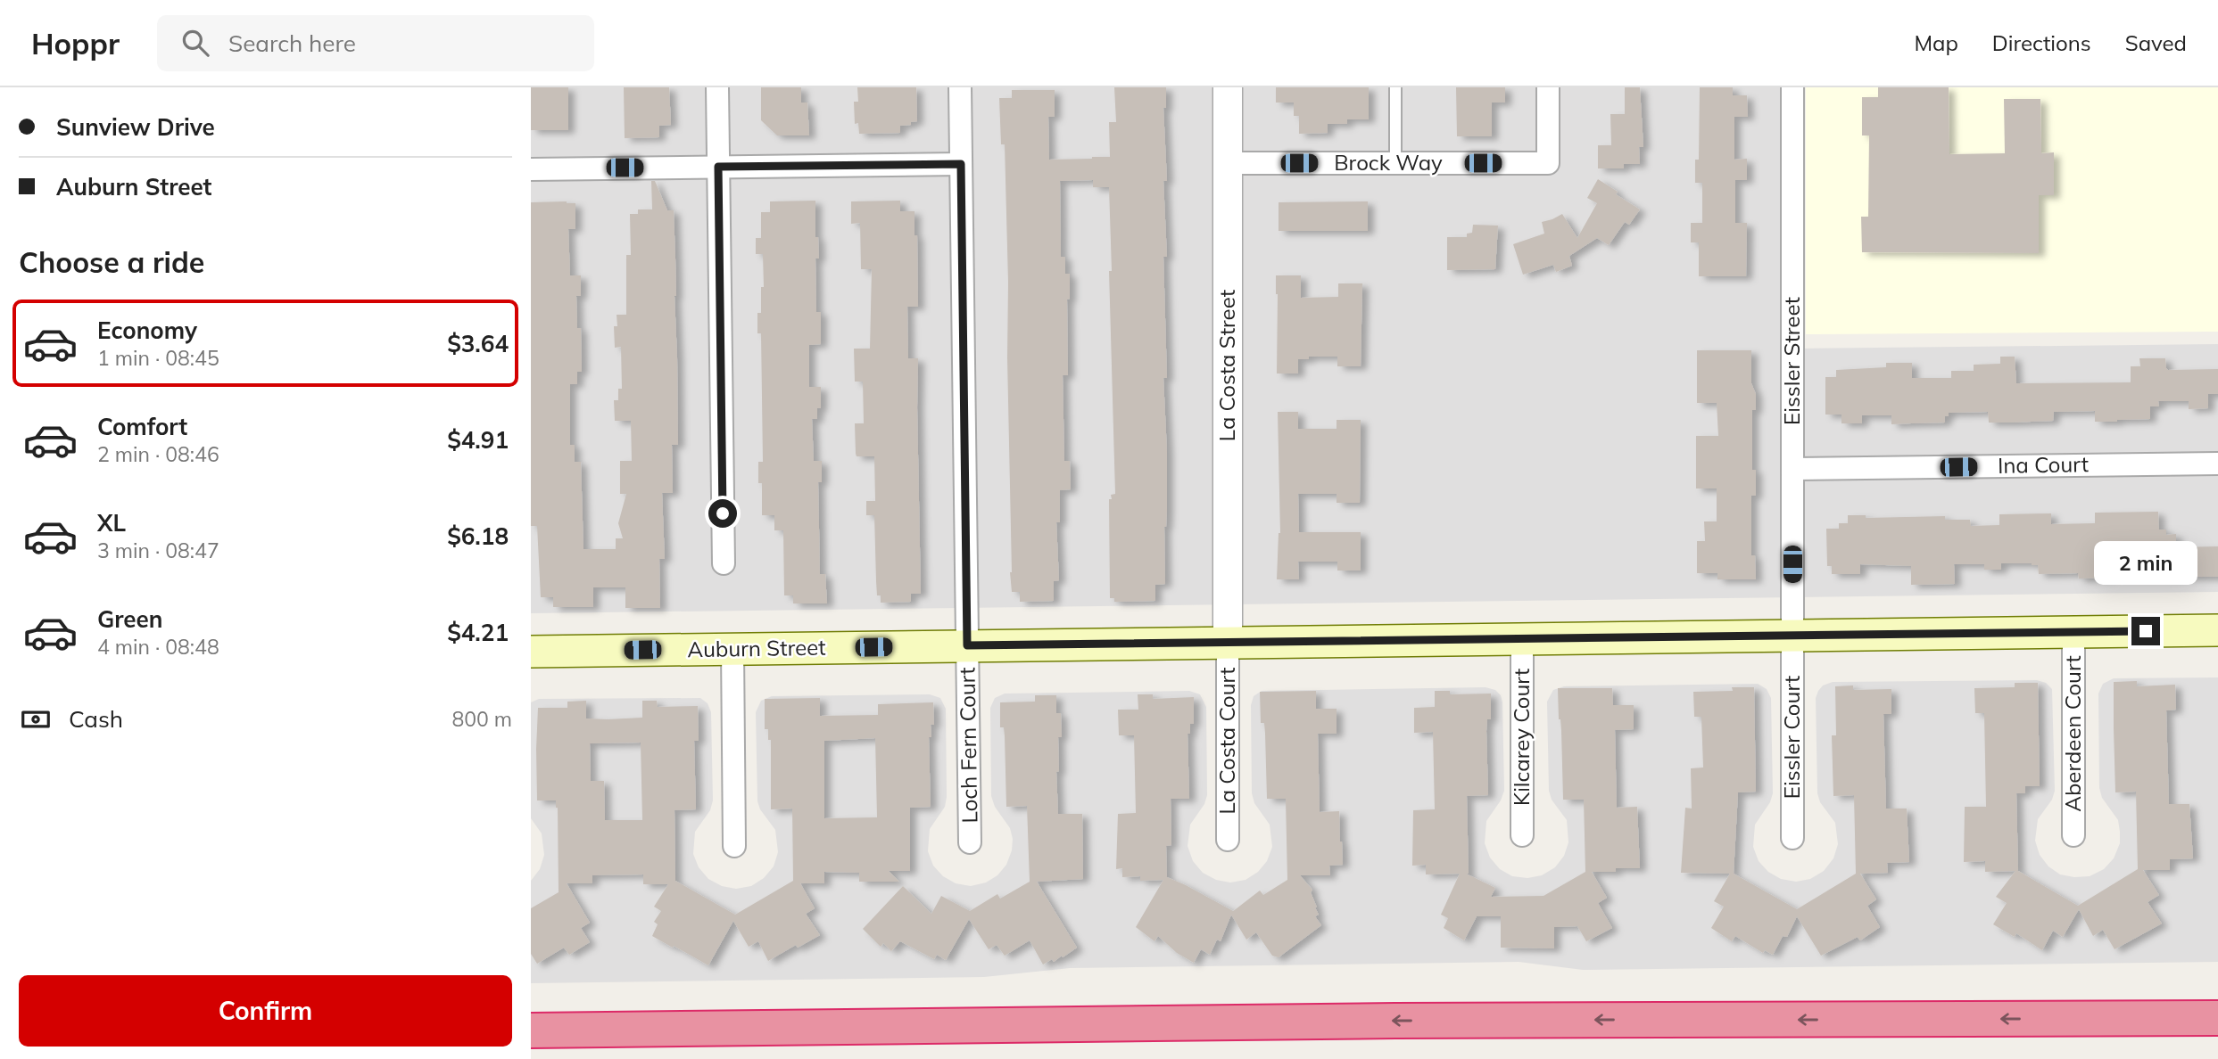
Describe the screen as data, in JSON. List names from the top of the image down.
{
  "streets": {
    "main road": ["Auburn Street"],
    "street": [
      "Brock Way",
      "Eissler Street",
      "La Costa Street",
      "Ina Court",
      "Aberdeen Court",
      "Kilcarey Court",
      "Eissler Court",
      "La Costa Court",
      "Loch Fern Court"
    ]
  },
  "crossings": [
    ["Brock Way", "La Costa Street"],
    ["Eissler Street", "Ina Court"],
    ["Eissler Street", "Auburn Street"],
    ["Eissler Street", "Eissler Court"],
    ["La Costa Street", "Auburn Street"],
    ["La Costa Street", "La Costa Court"],
    ["Auburn Street", "Aberdeen Court"],
    ["Auburn Street", "Kilcarey Court"],
    ["Auburn Street", "Eissler Court"],
    ["Auburn Street", "La Costa Court"],
    ["Auburn Street", "Loch Fern Court"]
  ],
  "page": {
    "header": "Hoppr",
    "search": "Search here",
    "nav": ["Map", "Directions", "Saved"],
    "banner": ["Sunview Drive", "Auburn Street"],
    "heading": "Choose a ride",
    "list": [
      {
        "name": "Economy",
        "note": "1 min · 08:45",
        "value": "$3.64"
      },
      {
        "name": "Comfort",
        "note": "2 min · 08:46",
        "value": "$4.91"
      },
      {
        "name": "XL",
        "note": "3 min · 08:47",
        "value": "$6.18"
      },
      {
        "name": "Green",
        "note": "4 min · 08:48",
        "value": "$4.21"
      }
    ],
    "bubble": "2 min",
    "pay": ["Cash", "800 m"],
    "buttons": "Confirm"
  }
}
